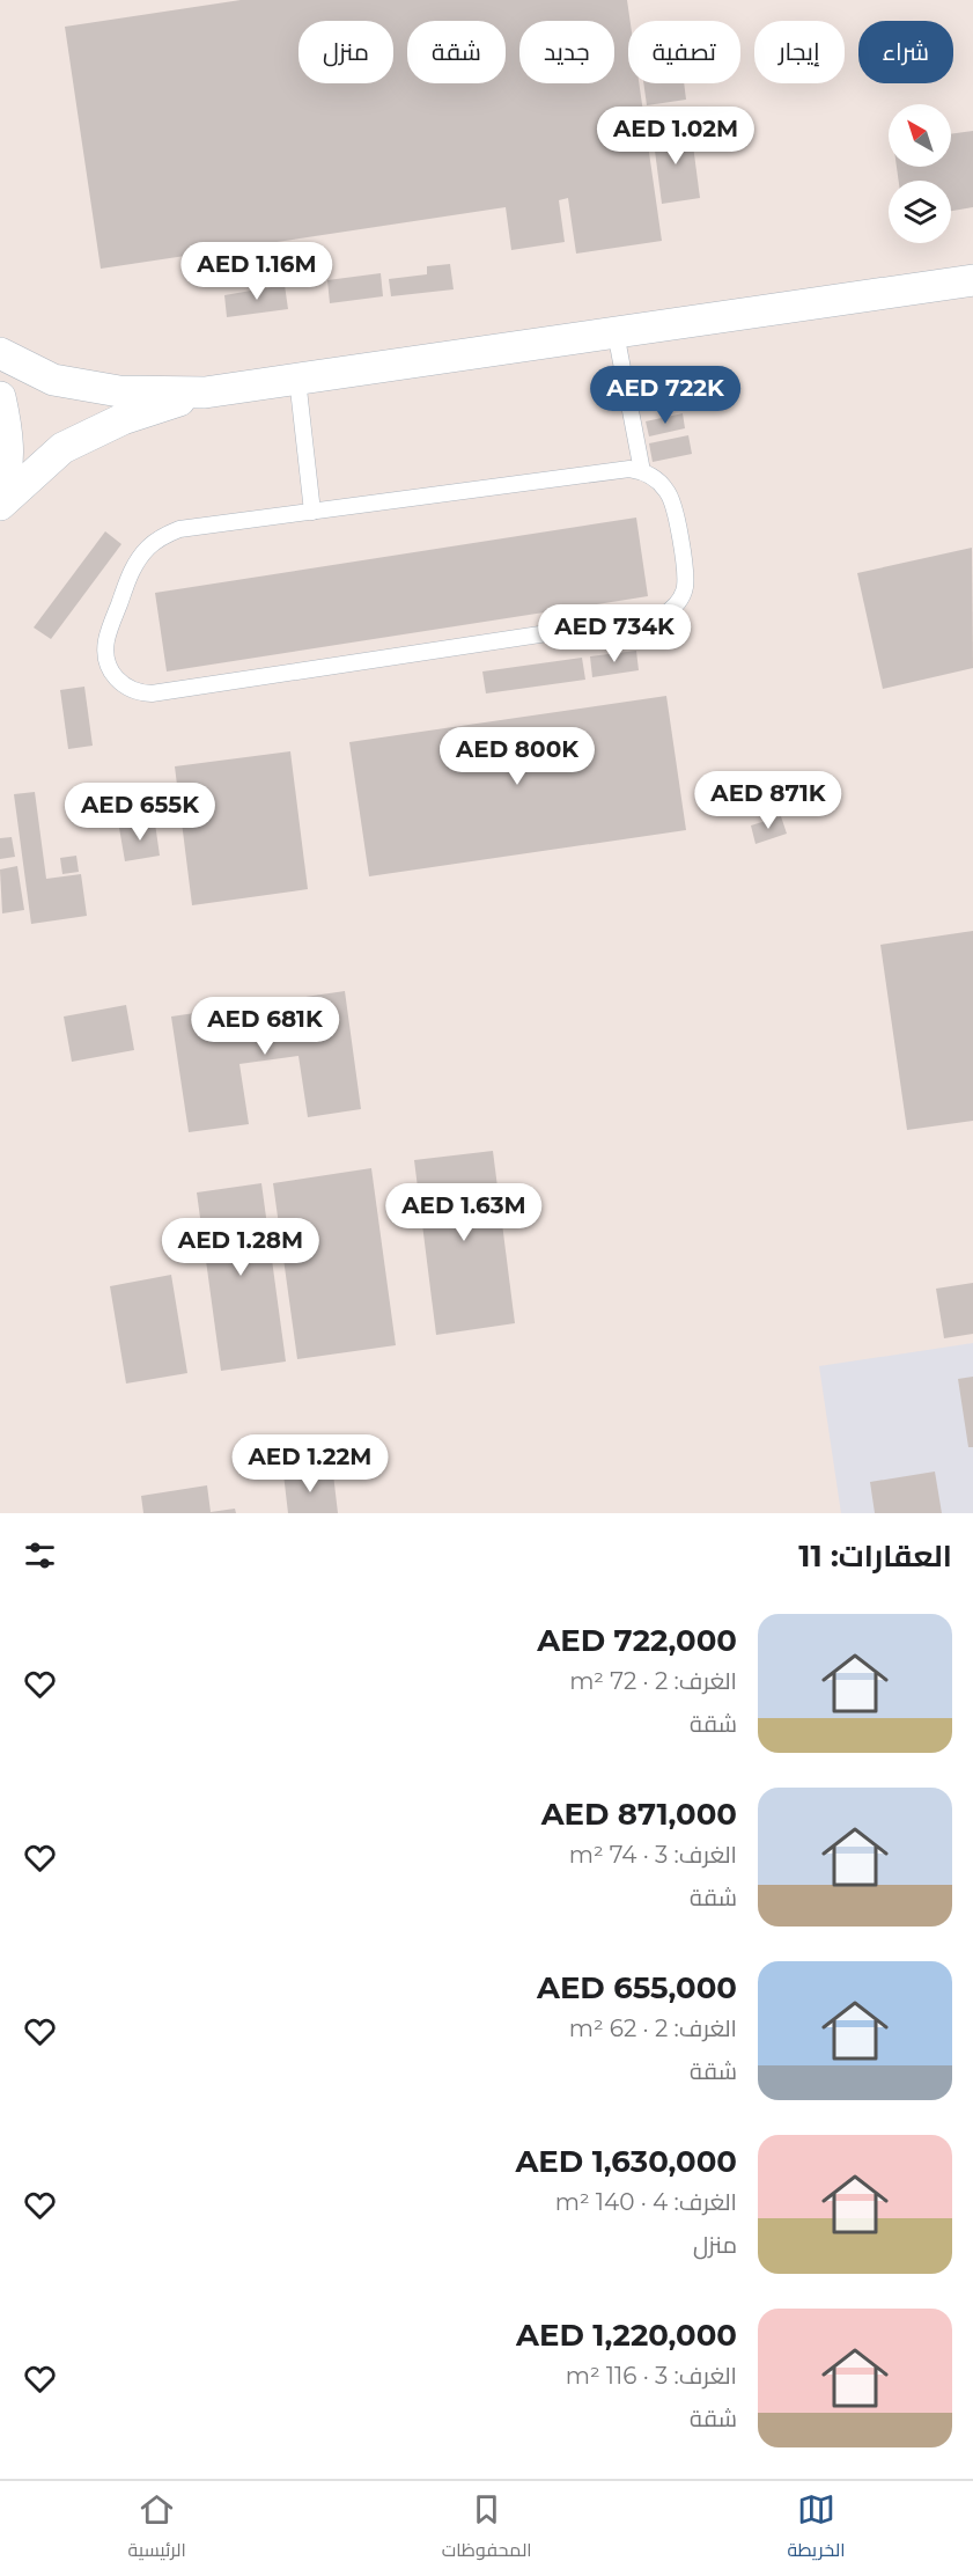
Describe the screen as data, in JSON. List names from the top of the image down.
{
  "north": "top left",
  "page": {
    "chip": [
      "شراء",
      "إيجار",
      "تصفية",
      "جديد",
      "شقة",
      "منزل"
    ],
    "price": [
      "AED 1.02M",
      "AED 1.16M",
      "AED 722K",
      "AED 734K",
      "AED 800K",
      "AED 871K",
      "AED 655K",
      "AED 681K",
      "AED 1.63M",
      "AED 1.28M",
      "AED 1.22M"
    ],
    "heading": "العقارات: 11",
    "list": [
      {
        "name": "AED 722,000",
        "note": "الغرف: 2 · 72 m² · شقة"
      },
      {
        "name": "AED 871,000",
        "note": "الغرف: 3 · 74 m² · شقة"
      },
      {
        "name": "AED 655,000",
        "note": "الغرف: 2 · 62 m² · شقة"
      },
      {
        "name": "AED 1,630,000",
        "note": "الغرف: 4 · 140 m² · منزل"
      },
      {
        "name": "AED 1,220,000",
        "note": "الغرف: 3 · 116 m² · شقة"
      }
    ],
    "tabs": ["الخريطة", "المحفوظات", "الرئيسية"]
  }
}
